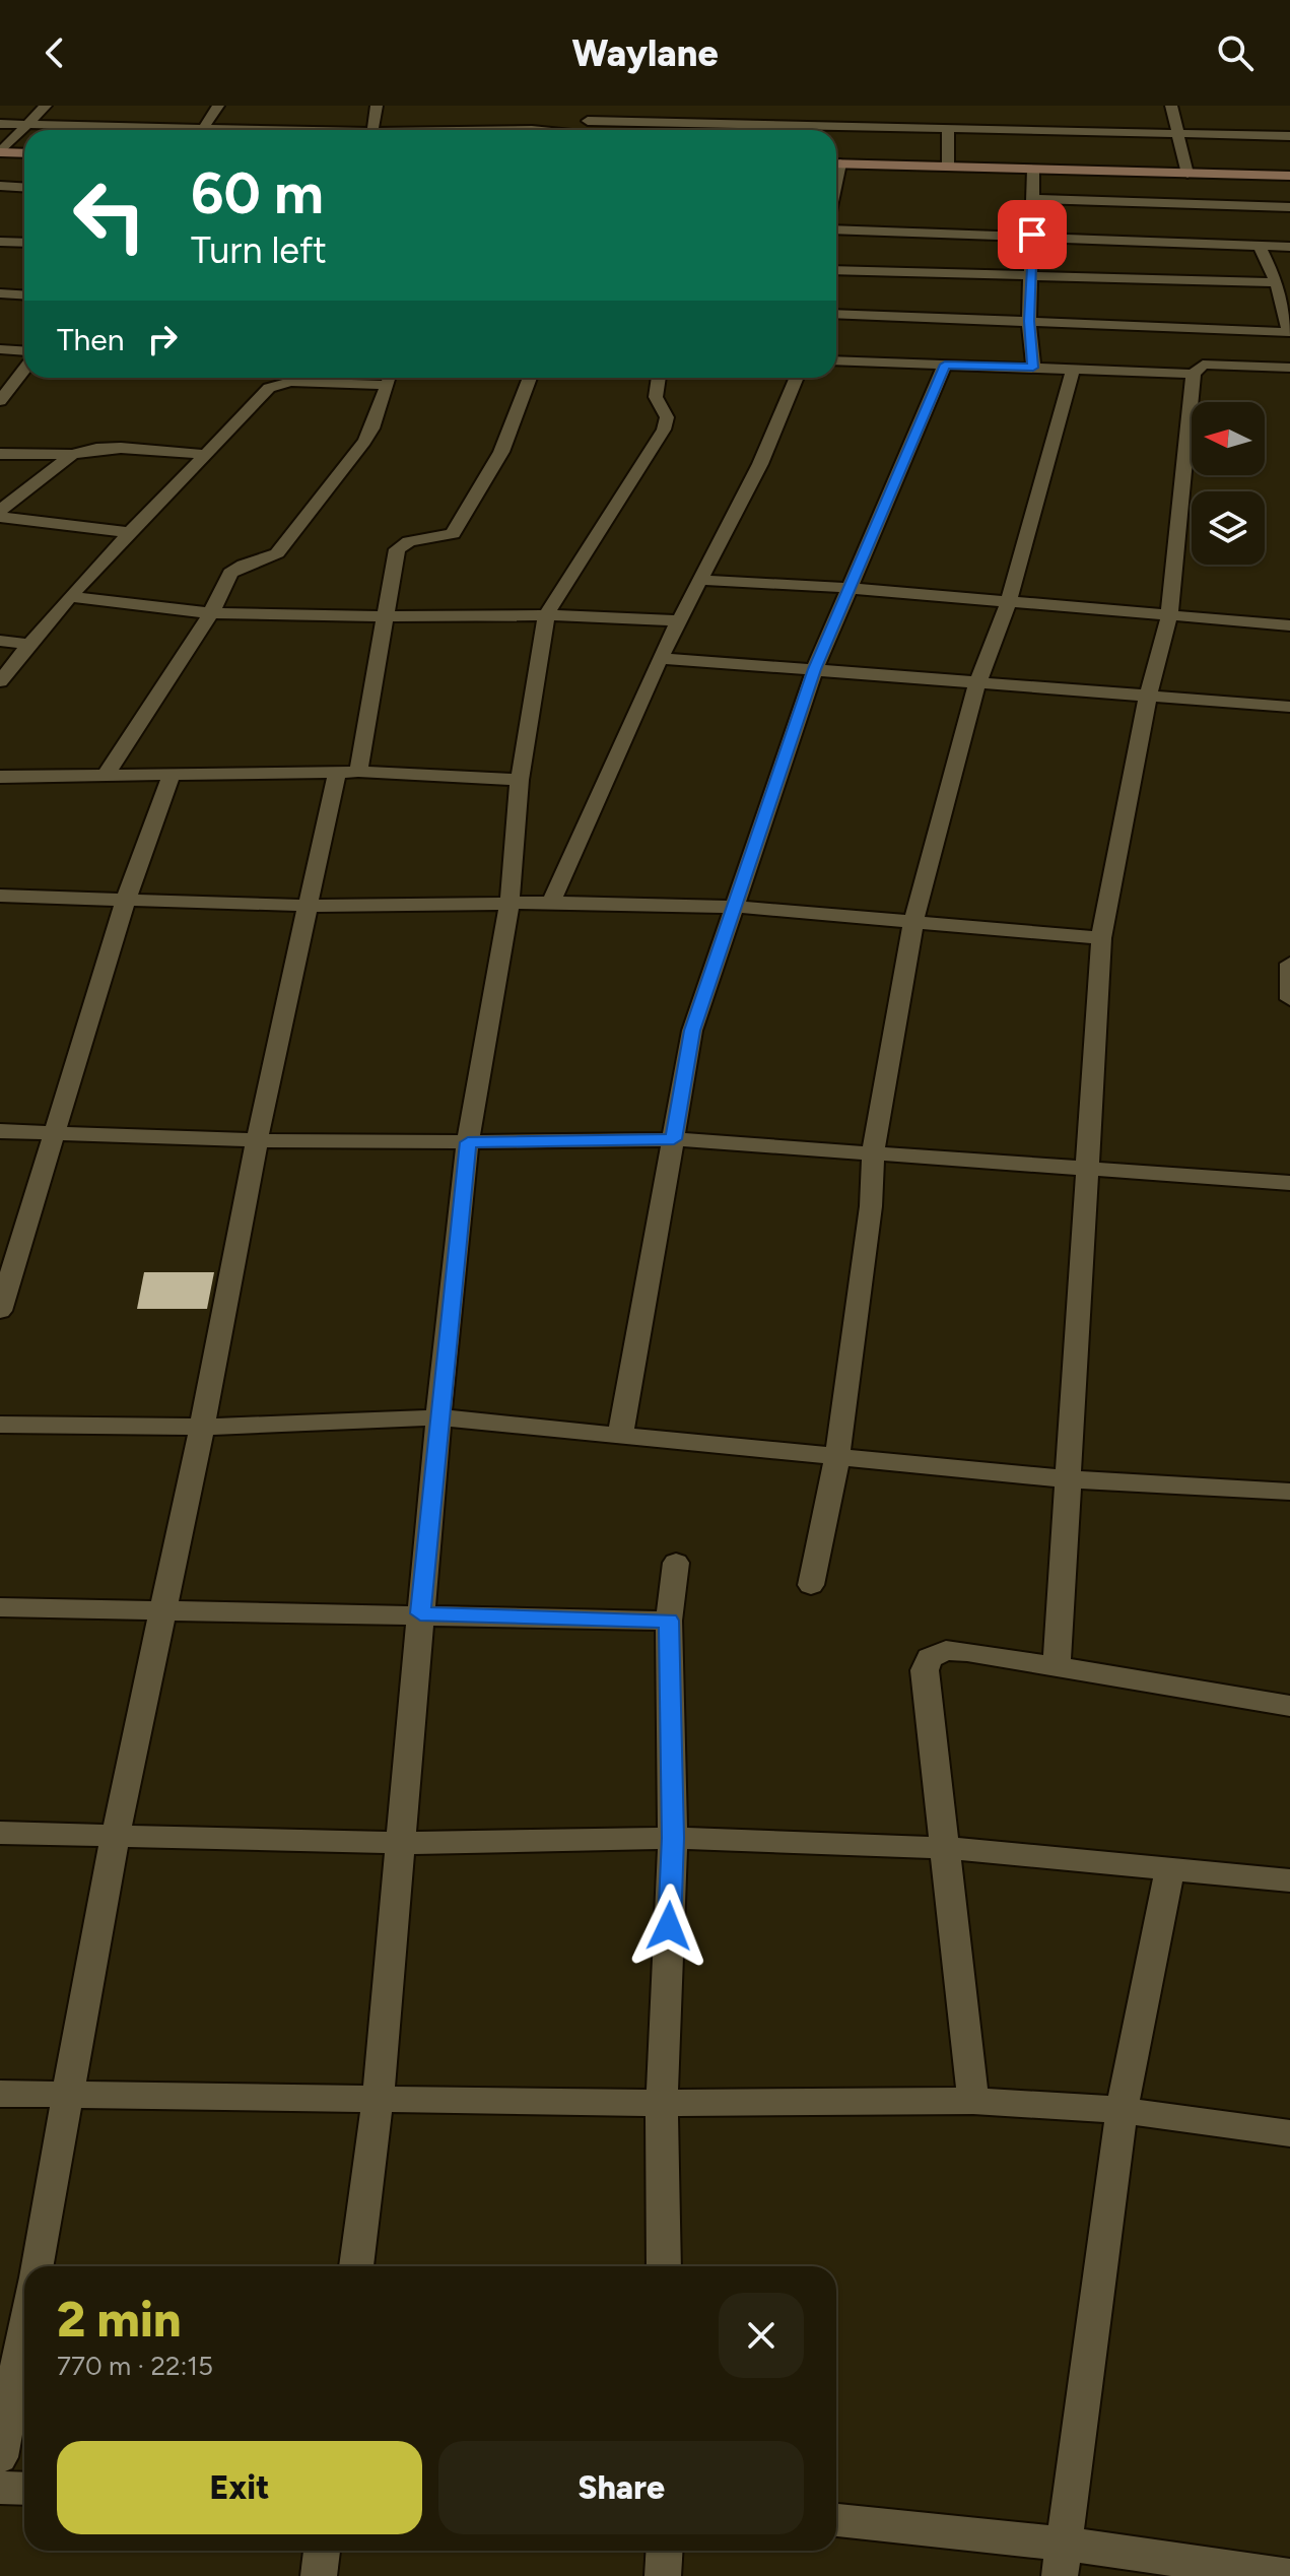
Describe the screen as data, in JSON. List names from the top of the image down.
{
  "north": "left",
  "page": {
    "header": "Waylane",
    "turn": ["60 m", "Turn left"],
    "then": "Then",
    "heading": ["2 min", "770 m · 22:15"],
    "buttons": ["Exit", "Share"]
  }
}
